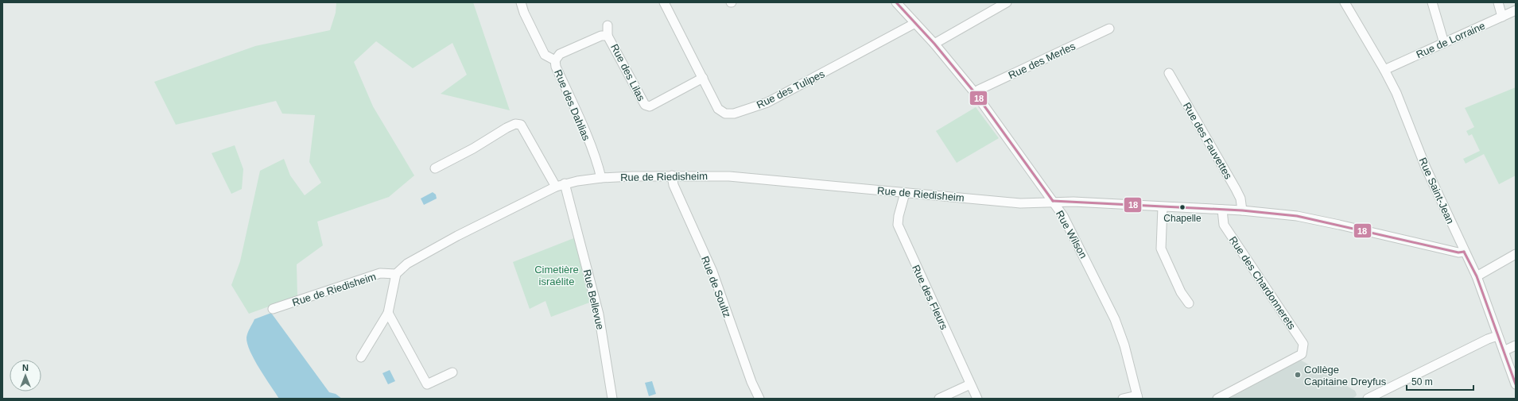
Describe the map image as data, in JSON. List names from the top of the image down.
{
  "streets": {
    "street": [
      "Rue de Lorraine",
      "Rue des Merles",
      "Rue des Lilas",
      "Rue des Tulipes",
      "Rue des Dahlias",
      "Rue des Fauvettes",
      "Rue de Riedisheim",
      "Rue Saint-Jean",
      "Rue Wilson",
      "Rue des Chardonnerets",
      "Rue de Soultz",
      "Rue des Fleurs",
      "Rue Bellevue"
    ]
  },
  "crossings": [
    ["Rue de Lorraine", "Rue Saint-Jean"],
    ["Rue des Merles", "Rue Wilson"],
    ["Rue des Lilas", "Rue des Tulipes"],
    ["Rue des Lilas", "Rue des Dahlias"],
    ["Rue des Tulipes", "Rue Wilson"],
    ["Rue des Dahlias", "Rue de Riedisheim"],
    ["Rue des Fauvettes", "Rue de Riedisheim"],
    ["Rue de Riedisheim", "Rue Saint-Jean"],
    ["Rue de Riedisheim", "Rue Wilson"],
    ["Rue de Riedisheim", "Rue des Chardonnerets"],
    ["Rue de Riedisheim", "Rue de Soultz"],
    ["Rue de Riedisheim", "Rue des Fleurs"],
    ["Rue de Riedisheim", "Rue Bellevue"]
  ],
  "parks": ["Cimetière israélite"],
  "places": ["Chapelle", "Collège Capitaine Dreyfus"],
  "lines": ["transit line 18"],
  "scale_bar": "50 m",
  "north": "top"
}
